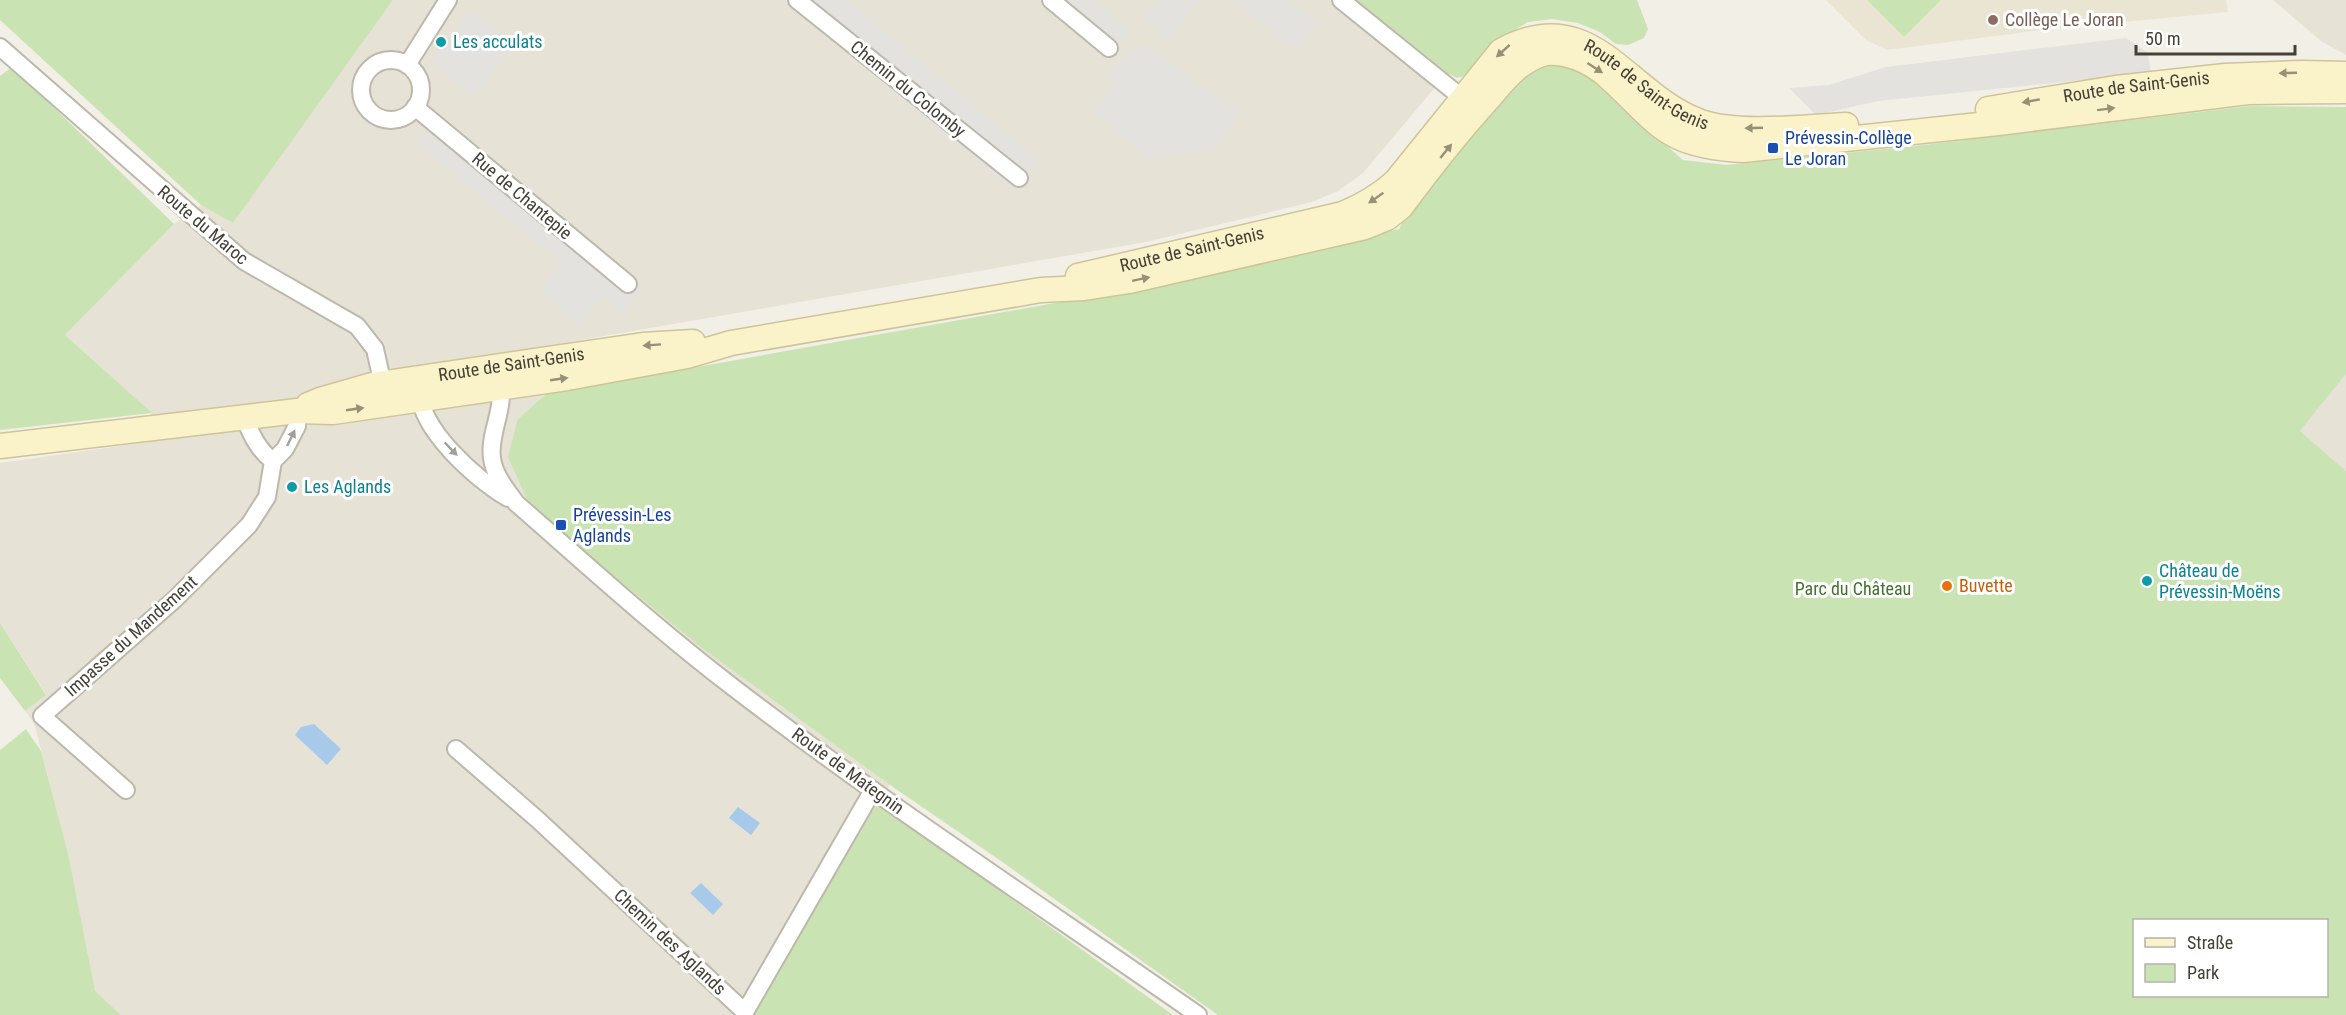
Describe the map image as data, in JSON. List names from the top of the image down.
{
  "streets": {
    "main road": ["Route de Saint-Genis"],
    "street": [
      "Chemin du Colomby",
      "Rue de Chantepie",
      "Route du Maroc",
      "Impasse du Mandement",
      "Route de Mategnin",
      "Chemin des Aglands"
    ]
  },
  "crossings": [
    ["Route de Saint-Genis", "Route du Maroc"],
    ["Route de Saint-Genis", "Route de Mategnin"],
    ["Route de Mategnin", "Chemin des Aglands"]
  ],
  "parks": ["Parc du Château"],
  "places": {
    "other": [
      "Collège Le Joran",
      "Les acculats",
      "Les Aglands",
      "Château de Prévessin-Moëns",
      "Buvette"
    ],
    "transit": ["Prévessin-Collège Le Joran", "Prévessin-Les Aglands"]
  },
  "legend": ["Straße", "Park"],
  "scale_bar": "50 m"
}
